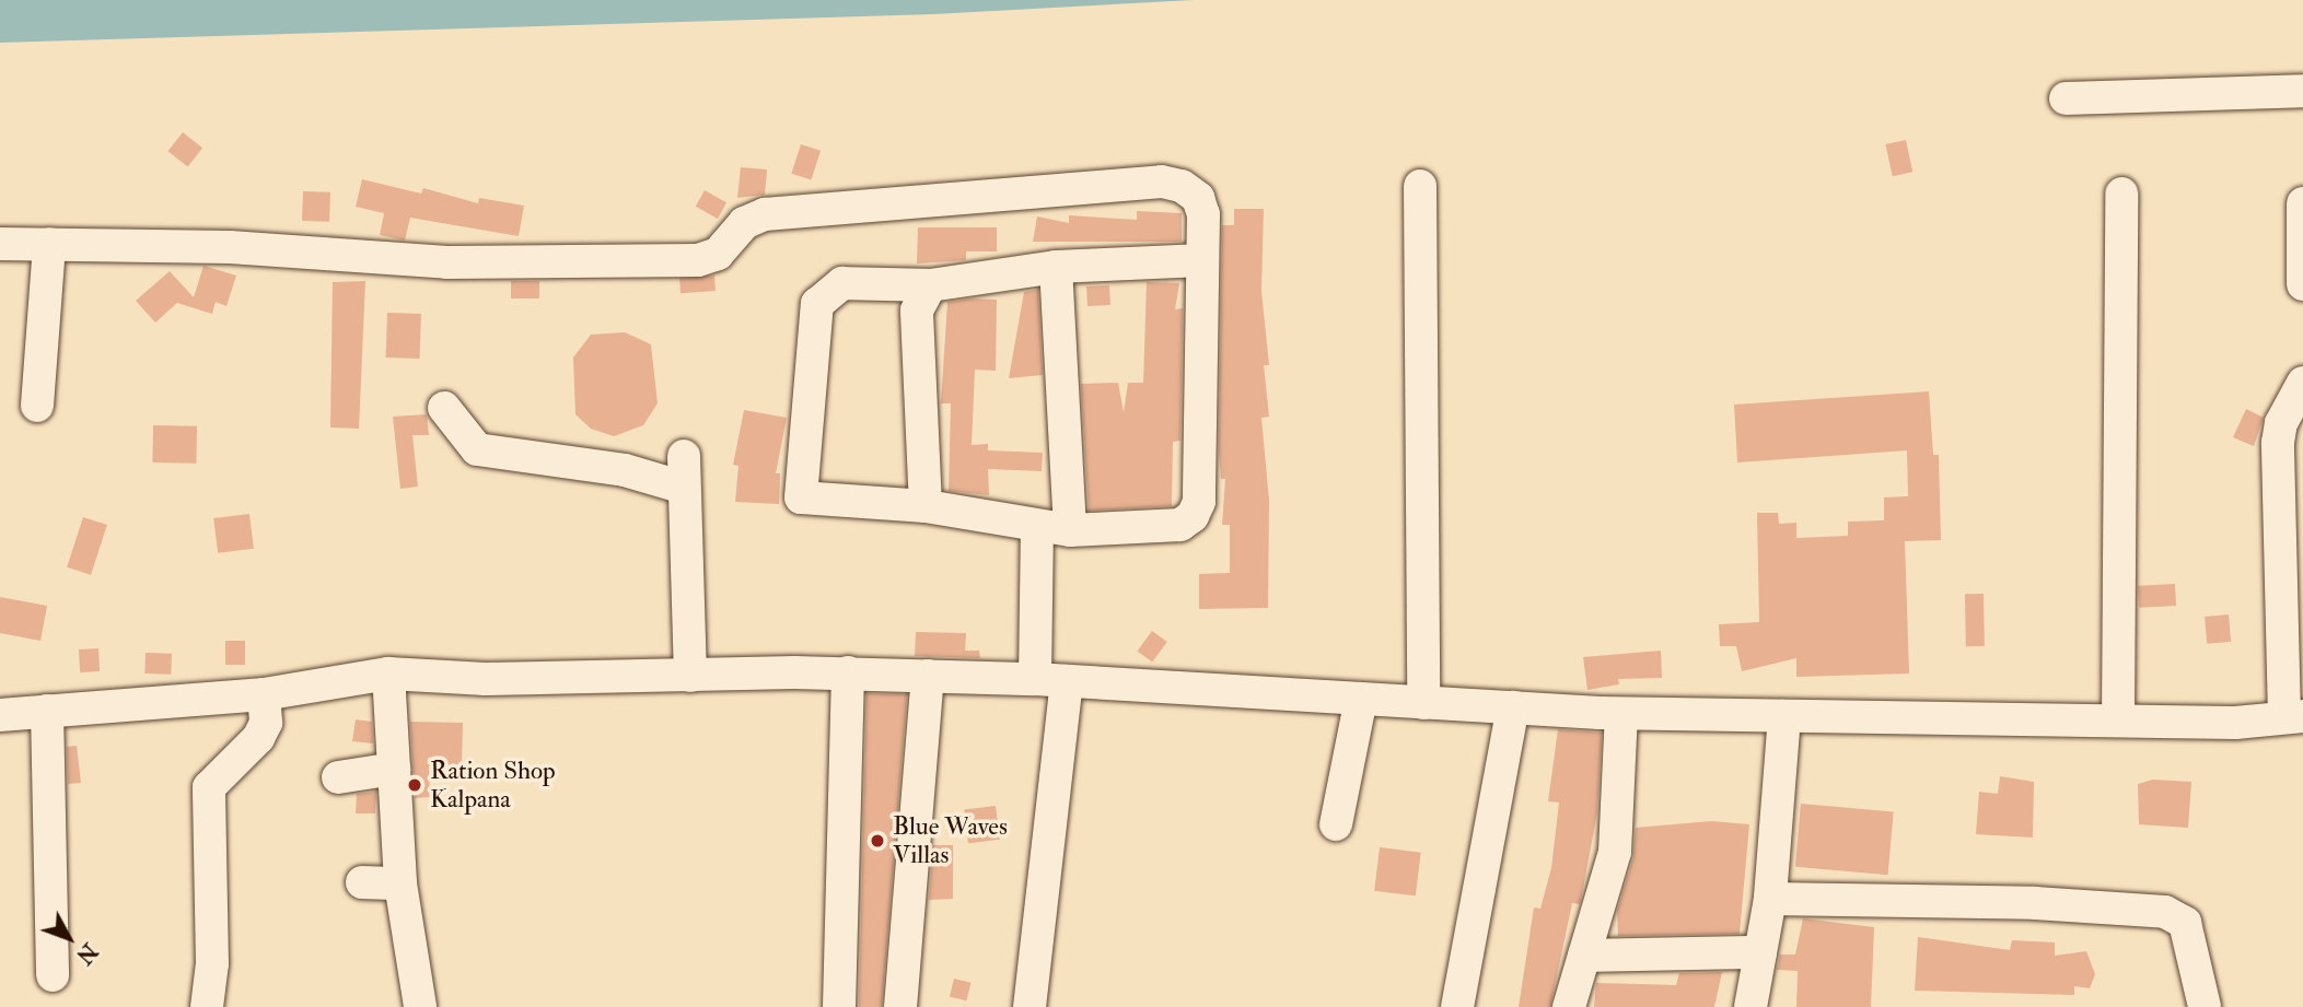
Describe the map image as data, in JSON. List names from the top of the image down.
{
  "places": ["Ration Shop Kalpana", "Blue Waves Villas"],
  "north": "bottom right"
}
